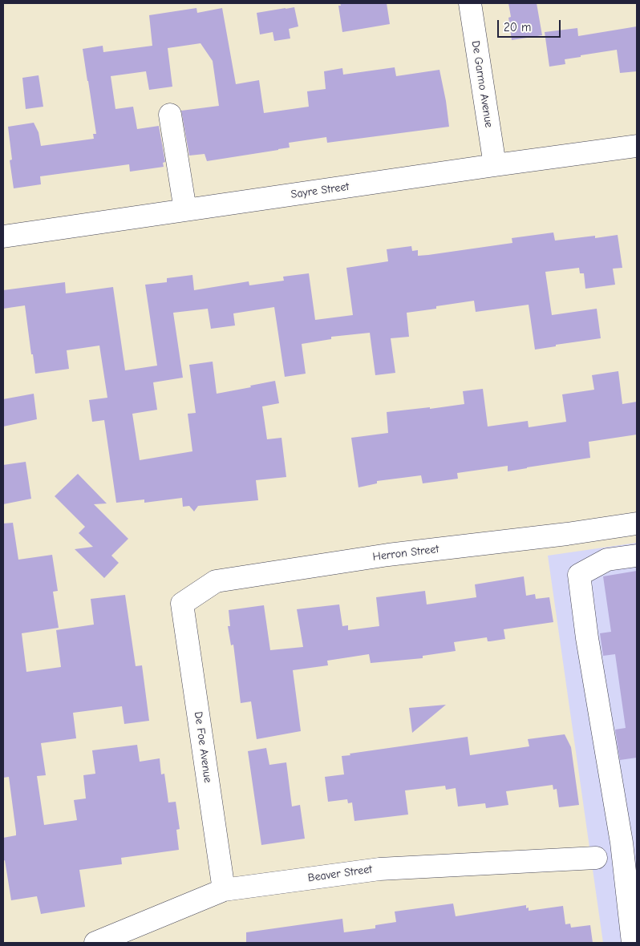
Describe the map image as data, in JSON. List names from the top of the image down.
{
  "streets": {
    "street": [
      "De Garmo Avenue",
      "Sayre Street",
      "Herron Street",
      "De Foe Avenue",
      "Beaver Street"
    ]
  },
  "crossings": [
    ["De Garmo Avenue", "Sayre Street"],
    ["Herron Street", "De Foe Avenue"],
    ["De Foe Avenue", "Beaver Street"]
  ],
  "scale_bar": "20 m"
}
